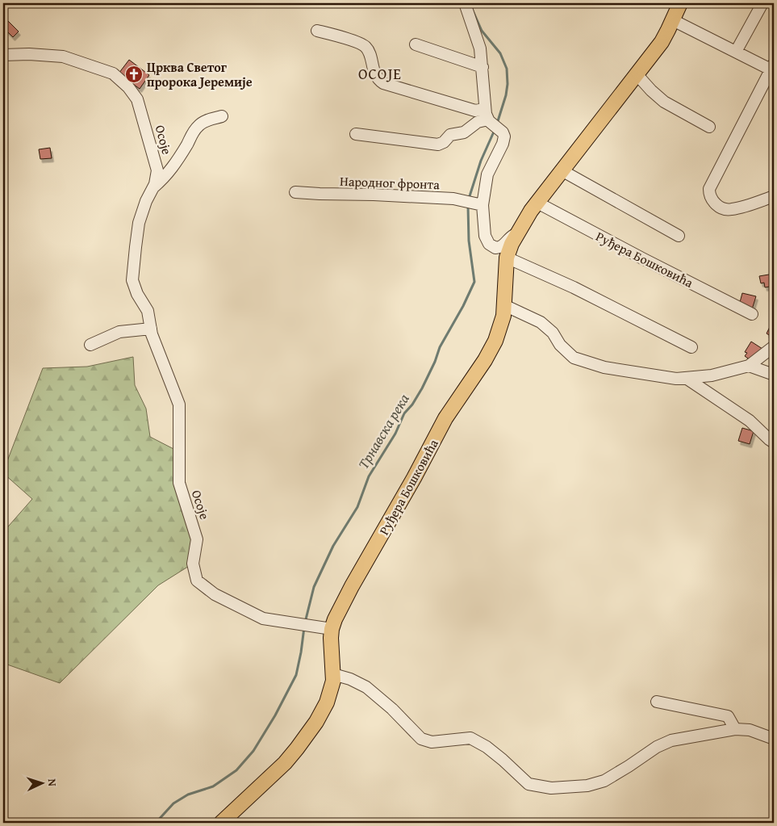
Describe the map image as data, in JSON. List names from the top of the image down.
{
  "streets": {
    "main road": ["Руђера Бошковића"],
    "street": ["Осоје", "Народног фронта"]
  },
  "crossings": [
    ["Осоје", "Руђера Бошковића"],
    ["Народног фронта", "Руђера Бошковића"]
  ],
  "districts": ["ОСОЈЕ"],
  "water": ["Трнавска река"],
  "places": {
    "church": ["Црква Светог пророка Јеремије"]
  },
  "north": "right"
}
